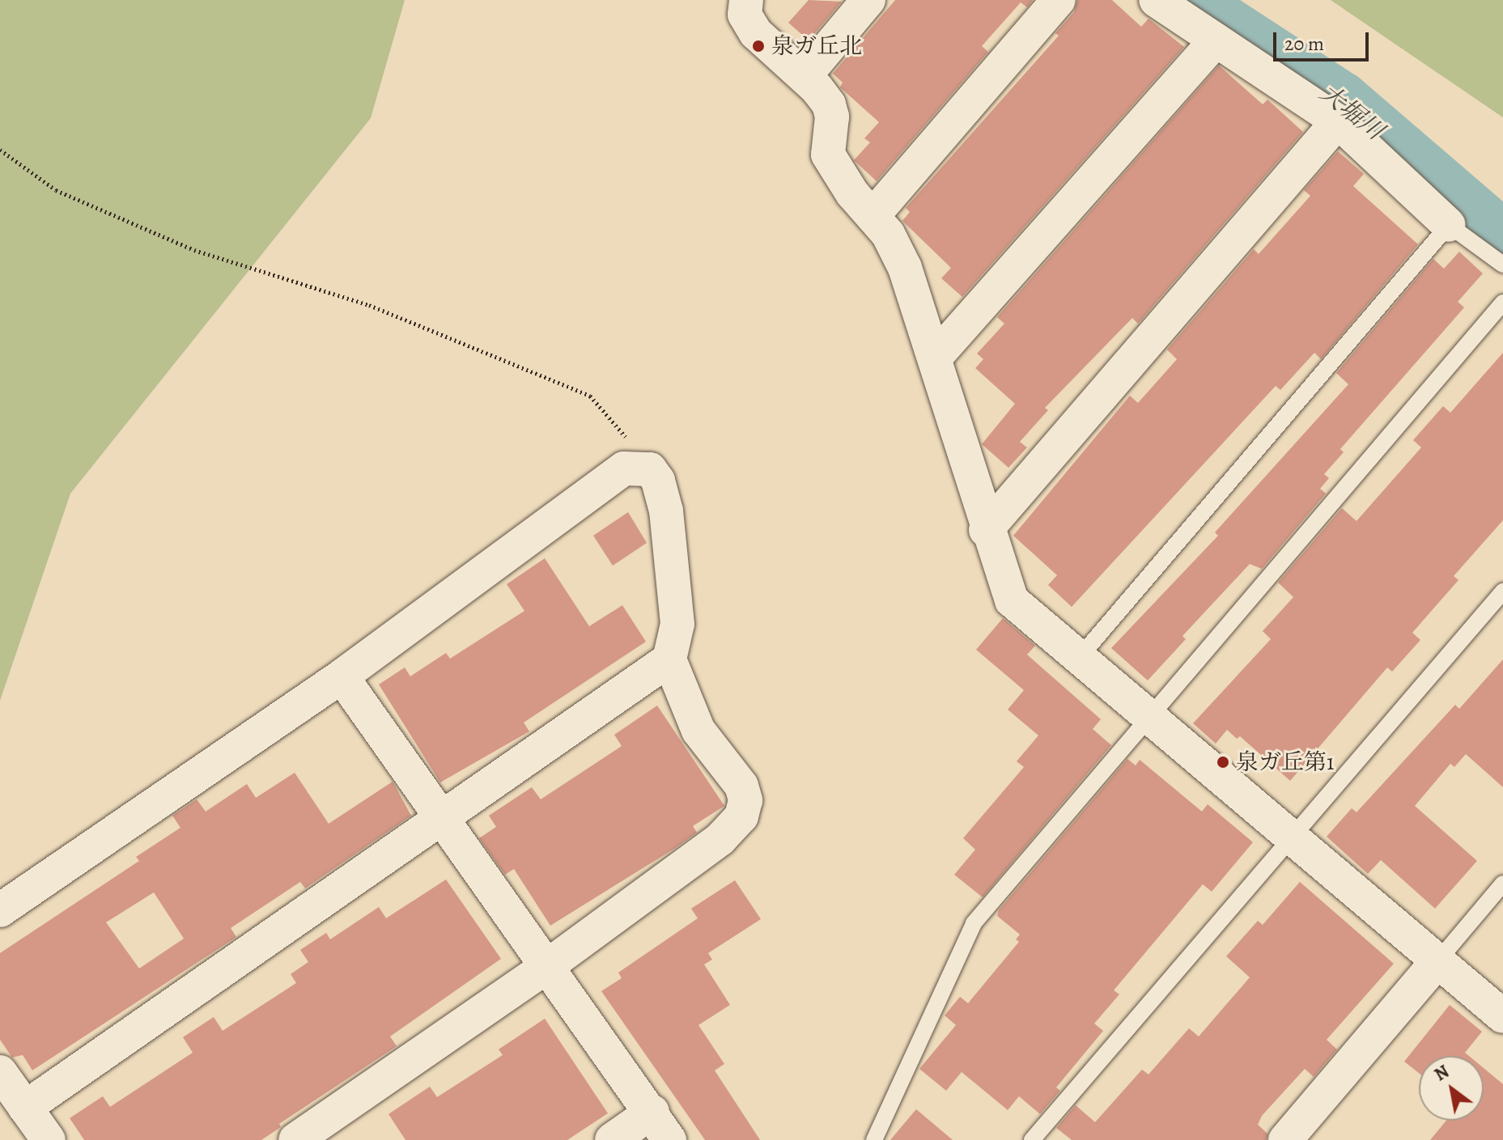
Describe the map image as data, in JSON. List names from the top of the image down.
{
  "water": ["大堀川"],
  "places": ["泉ガ丘北", "泉ガ丘第1"],
  "scale_bar": "20 m",
  "north": "top left"
}
